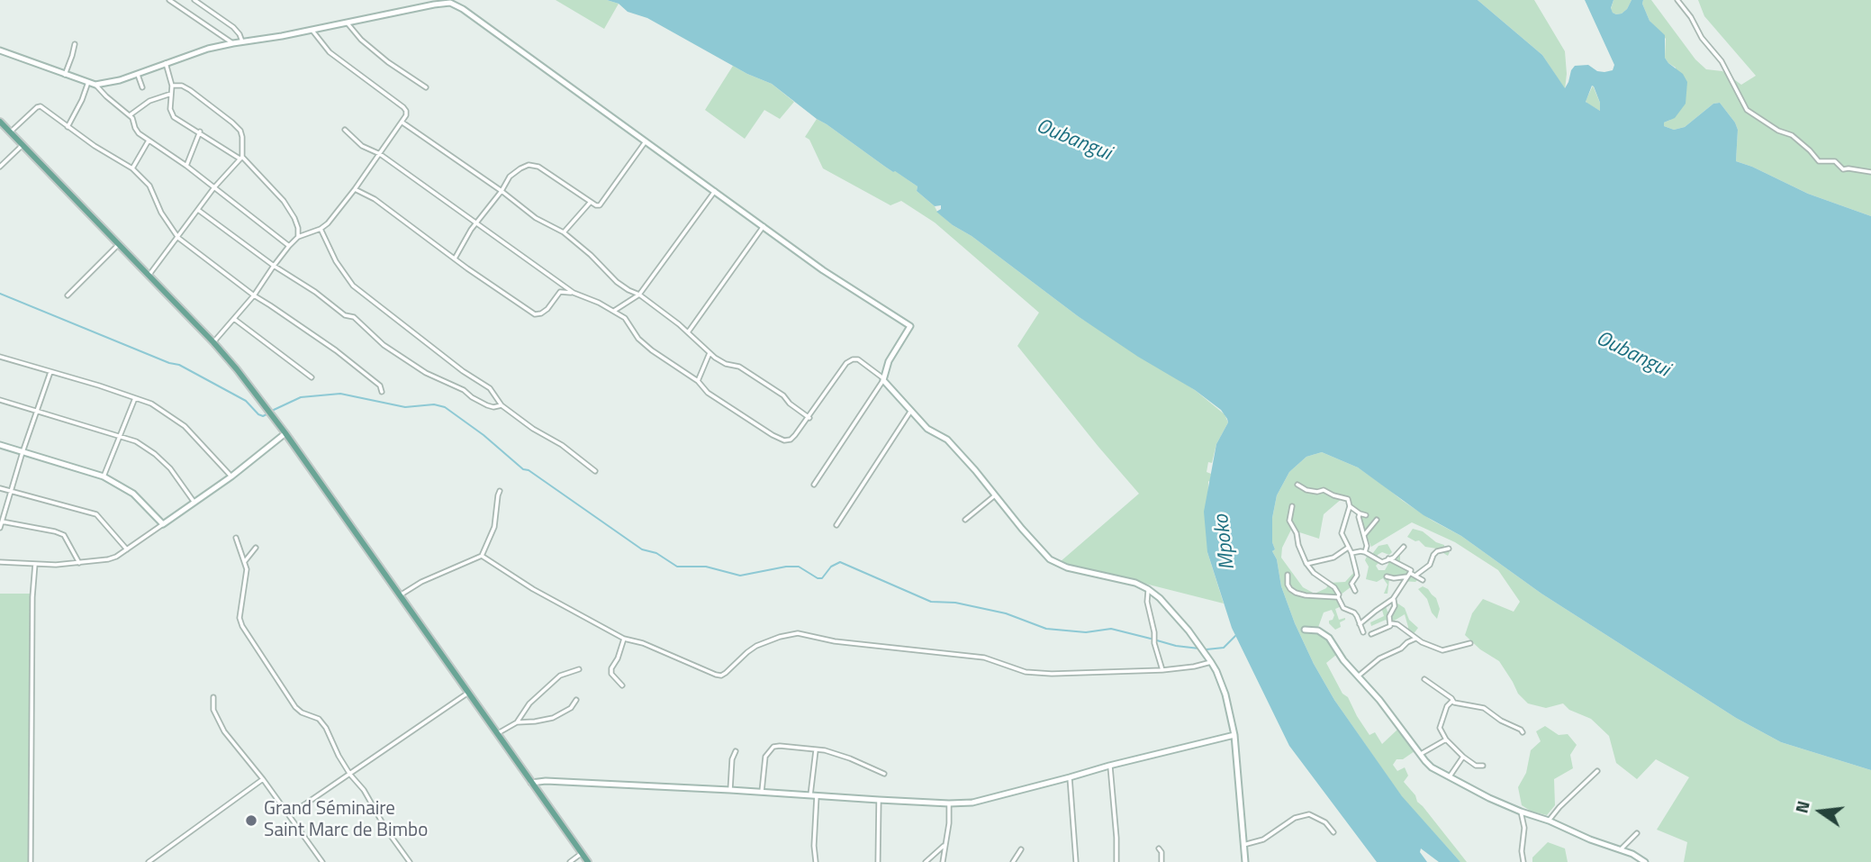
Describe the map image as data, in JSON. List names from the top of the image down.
{
  "water": ["Oubangui", "Mpoko"],
  "places": ["Grand Séminaire Saint Marc de Bimbo"],
  "north": "left"
}
